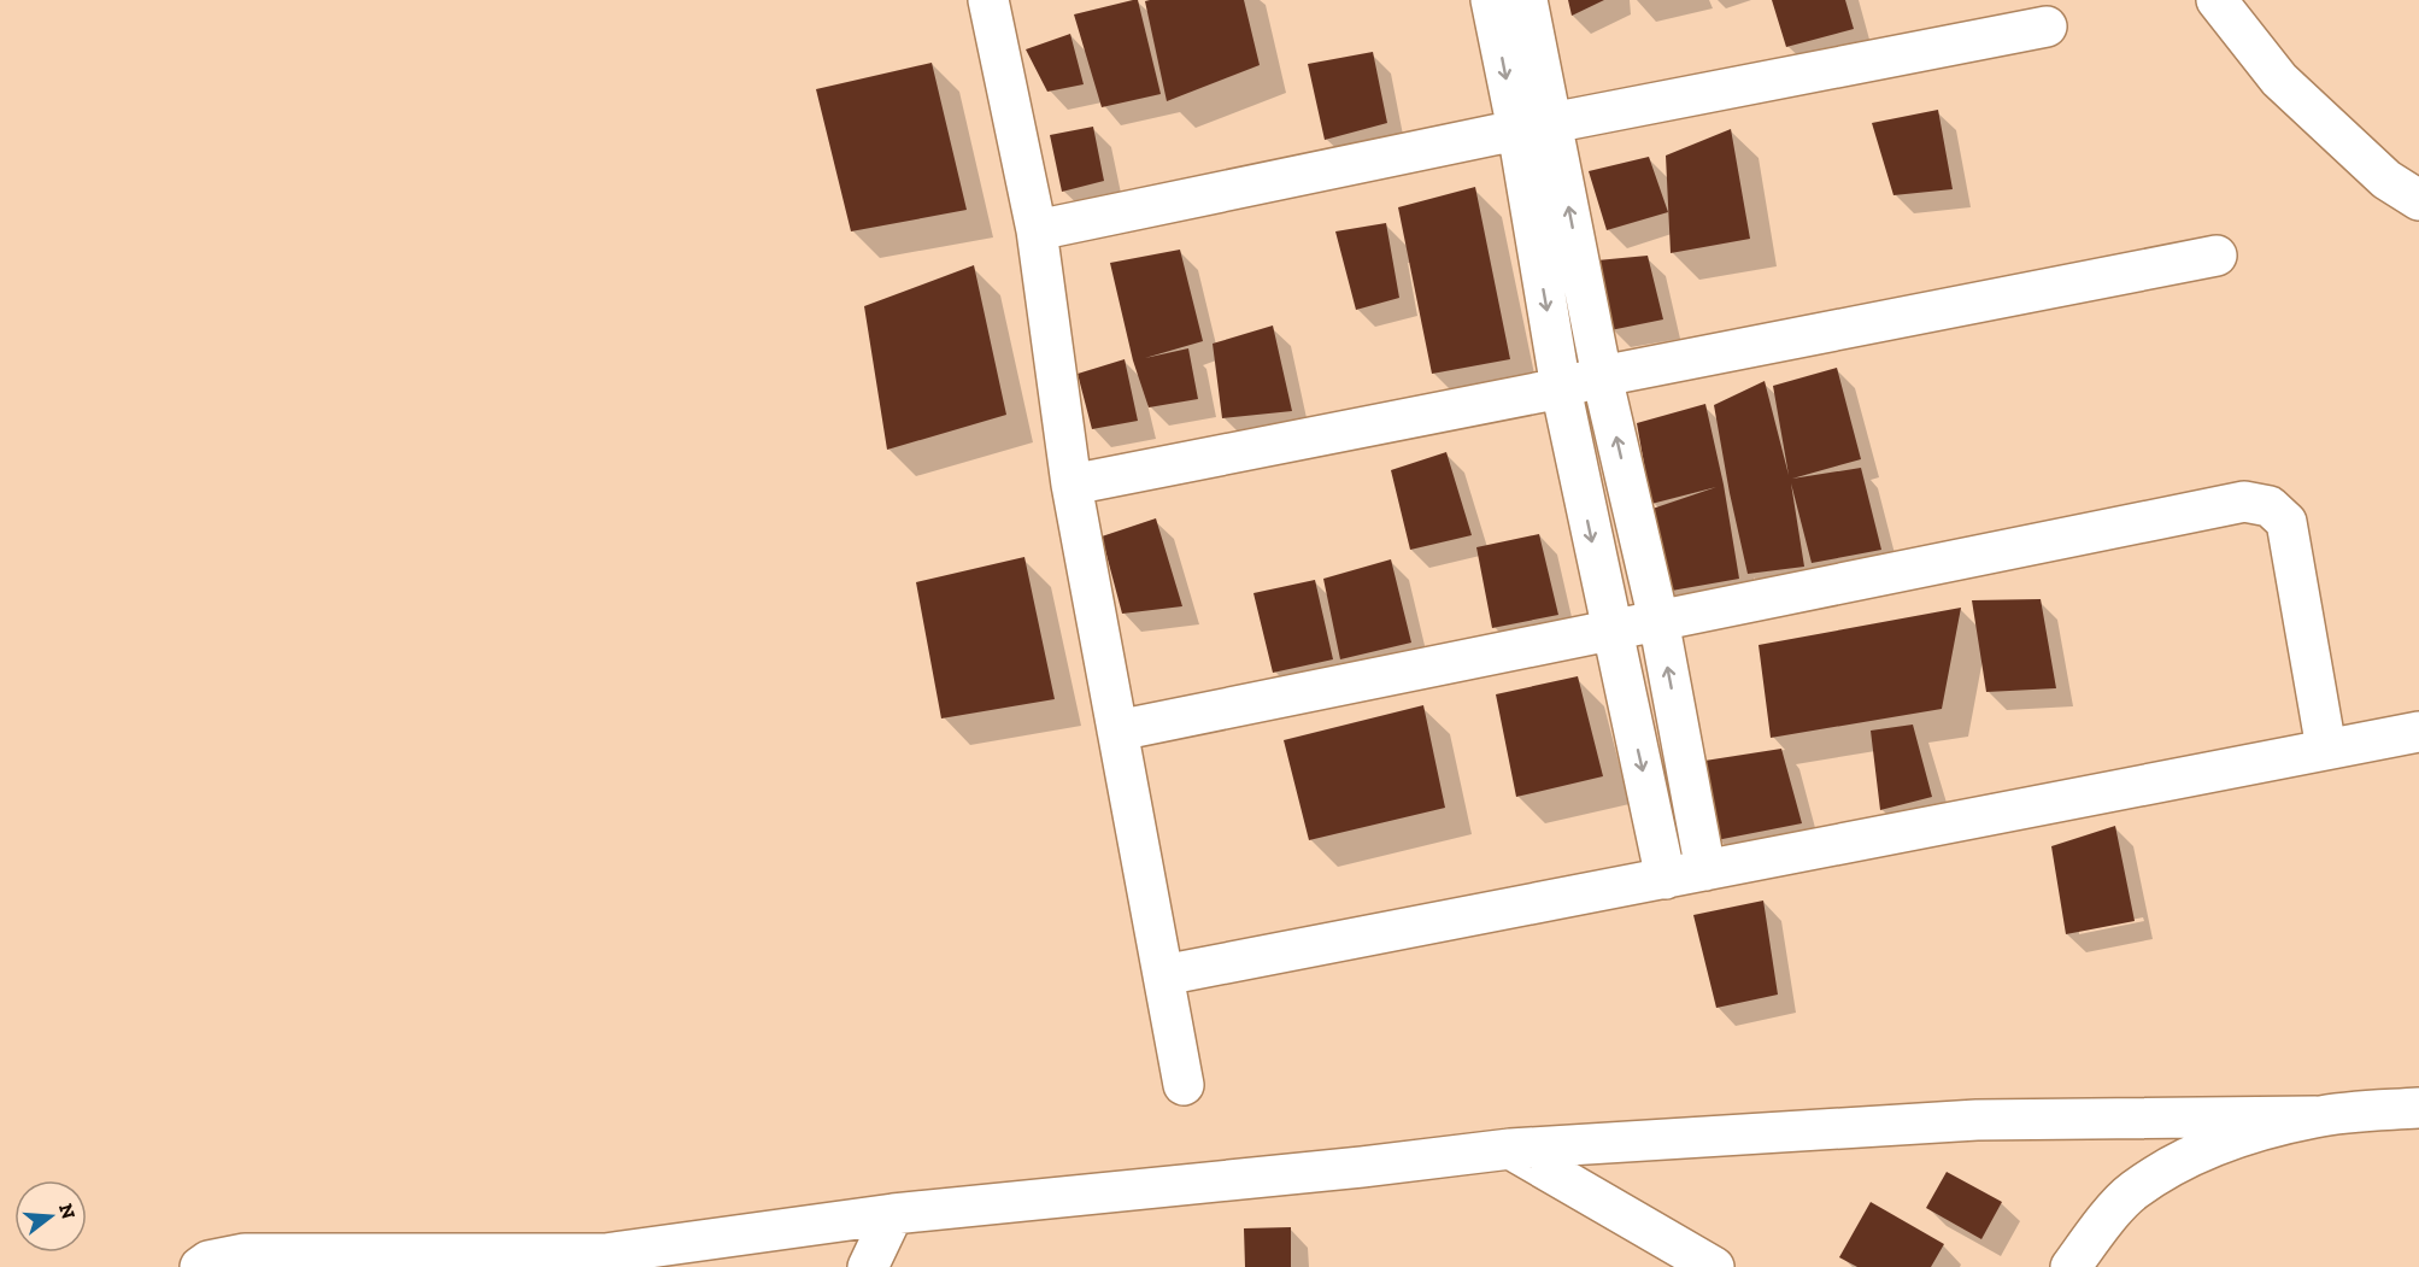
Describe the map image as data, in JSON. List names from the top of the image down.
{
  "north": "right"
}
